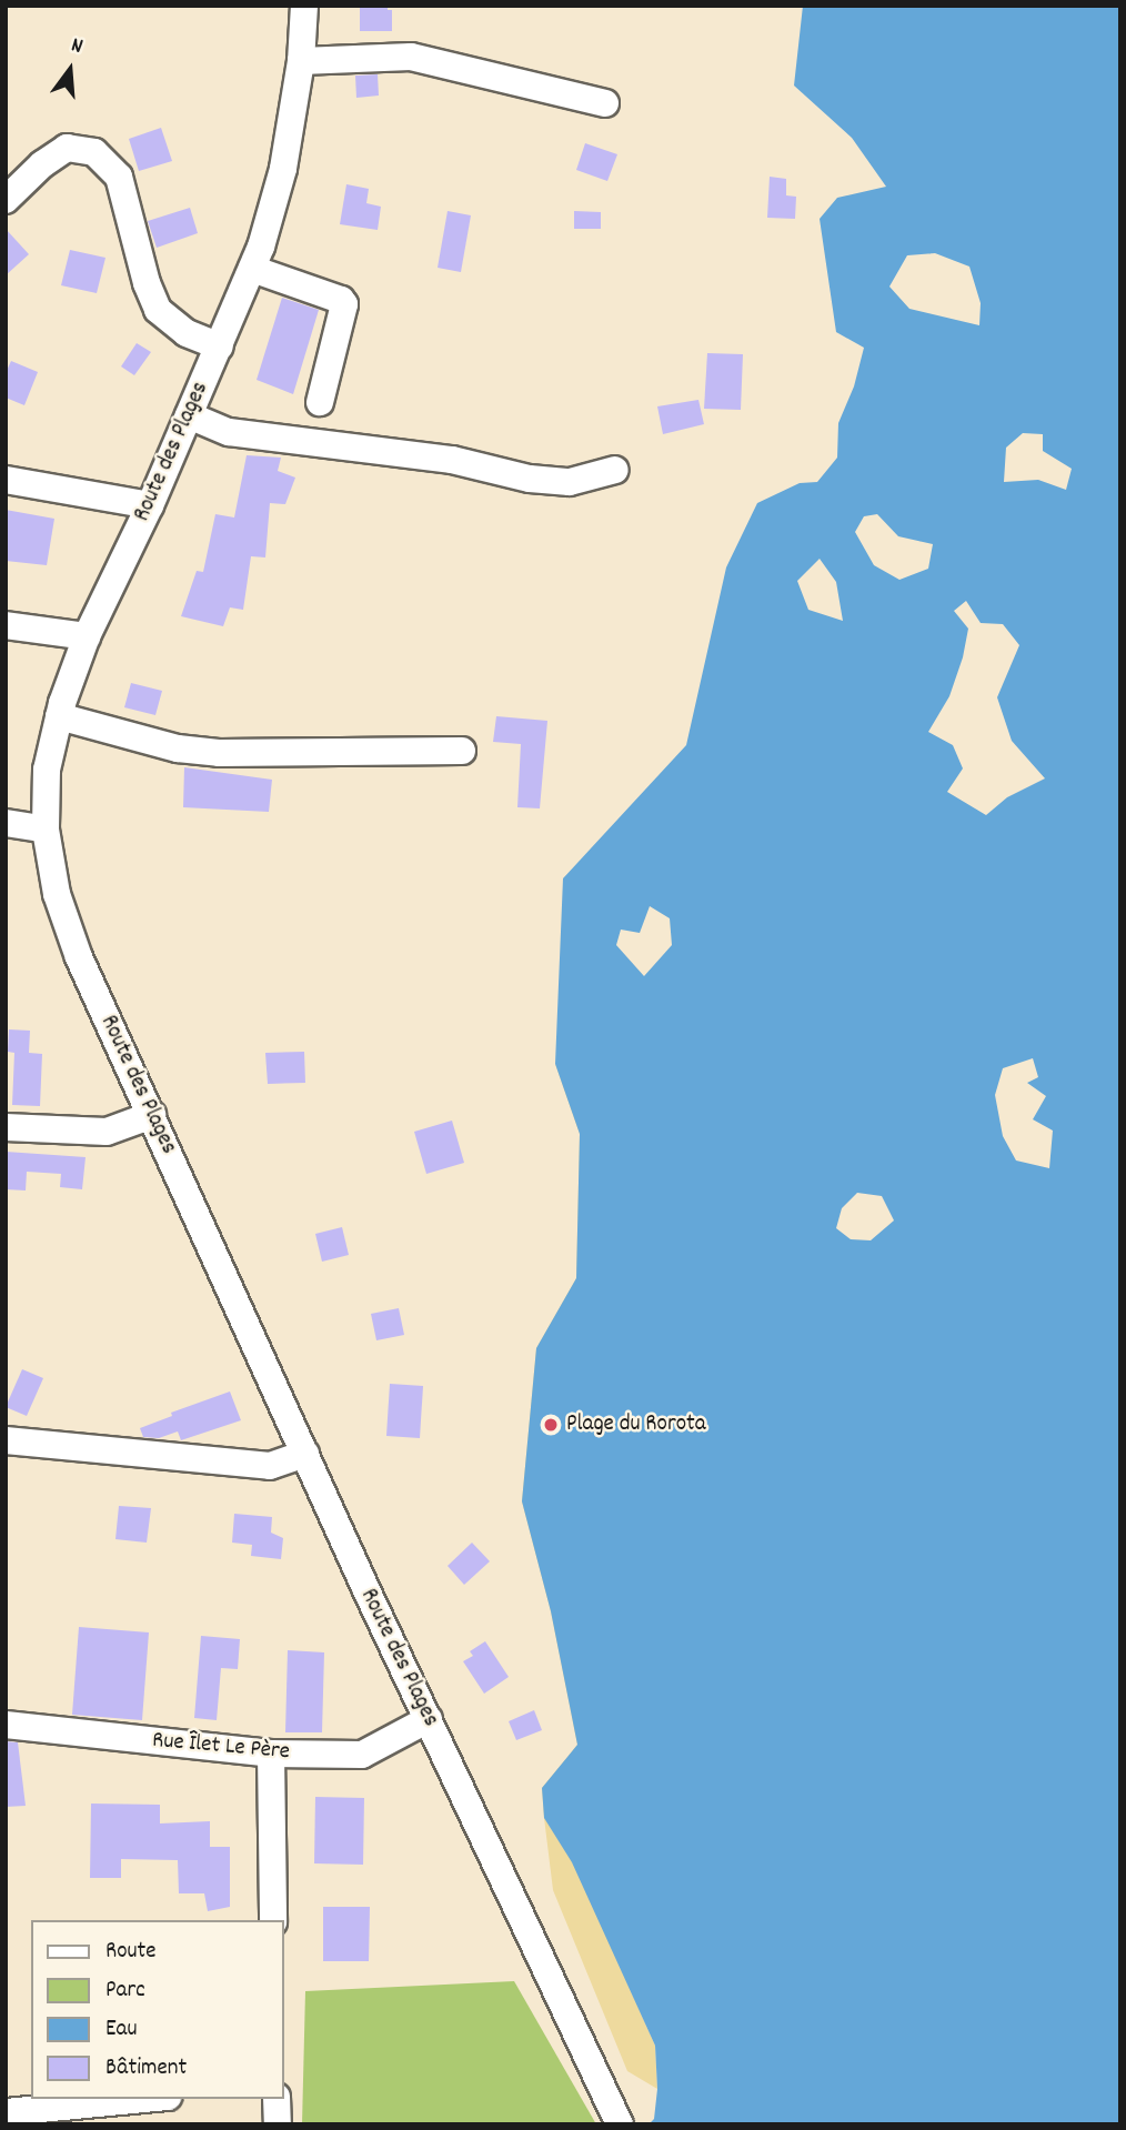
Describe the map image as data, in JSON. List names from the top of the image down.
{
  "streets": {
    "street": ["Route des Plages", "Rue Îlet Le Père"]
  },
  "crossings": [
    ["Route des Plages", "Rue Îlet Le Père"]
  ],
  "places": ["Plage du Rorota"],
  "legend": [
    "Route",
    "Parc",
    "Eau",
    "Bâtiment"
  ],
  "north": "top"
}
